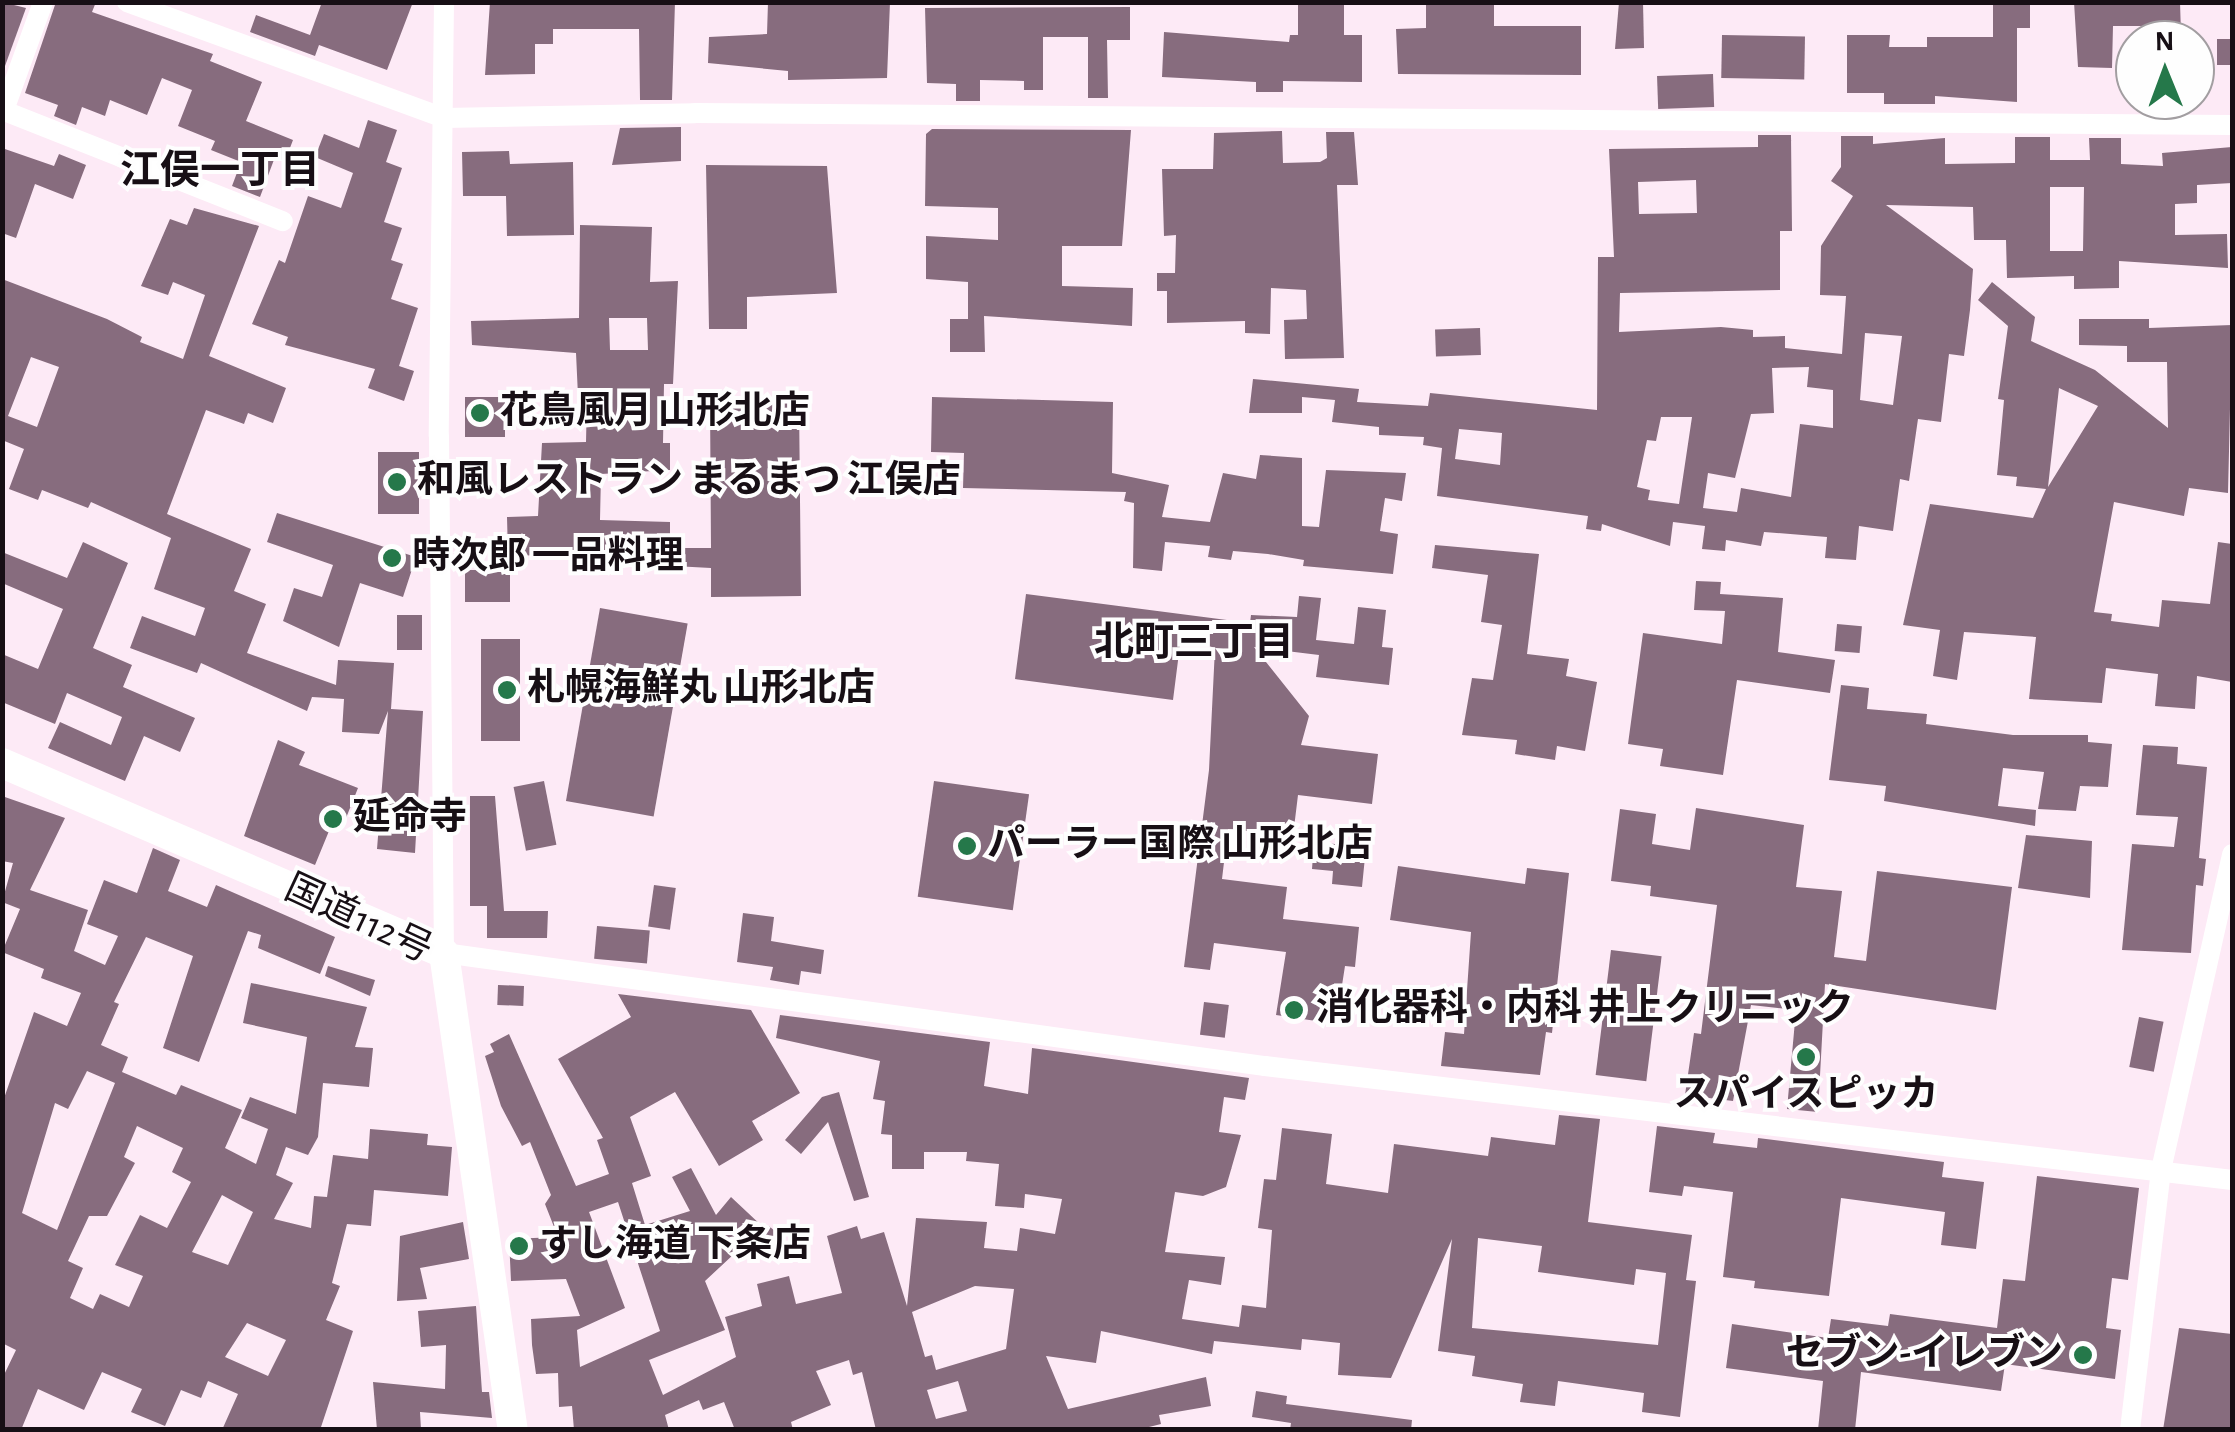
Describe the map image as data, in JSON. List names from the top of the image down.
{
  "streets": {
    "highway": ["国道112号"]
  },
  "districts": ["江俣一丁目", "北町三丁目"],
  "places": [
    "花鳥風月 山形北店",
    "和風レストラン まるまつ 江俣店",
    "時次郎 一品料理",
    "札幌海鮮丸 山形北店",
    "延命寺",
    "パーラー国際 山形北店",
    "消化器科・内科 井上クリニック",
    "スパイスピッカ",
    "すし海道 下条店",
    "セブン-イレブン"
  ],
  "north": "top"
}
